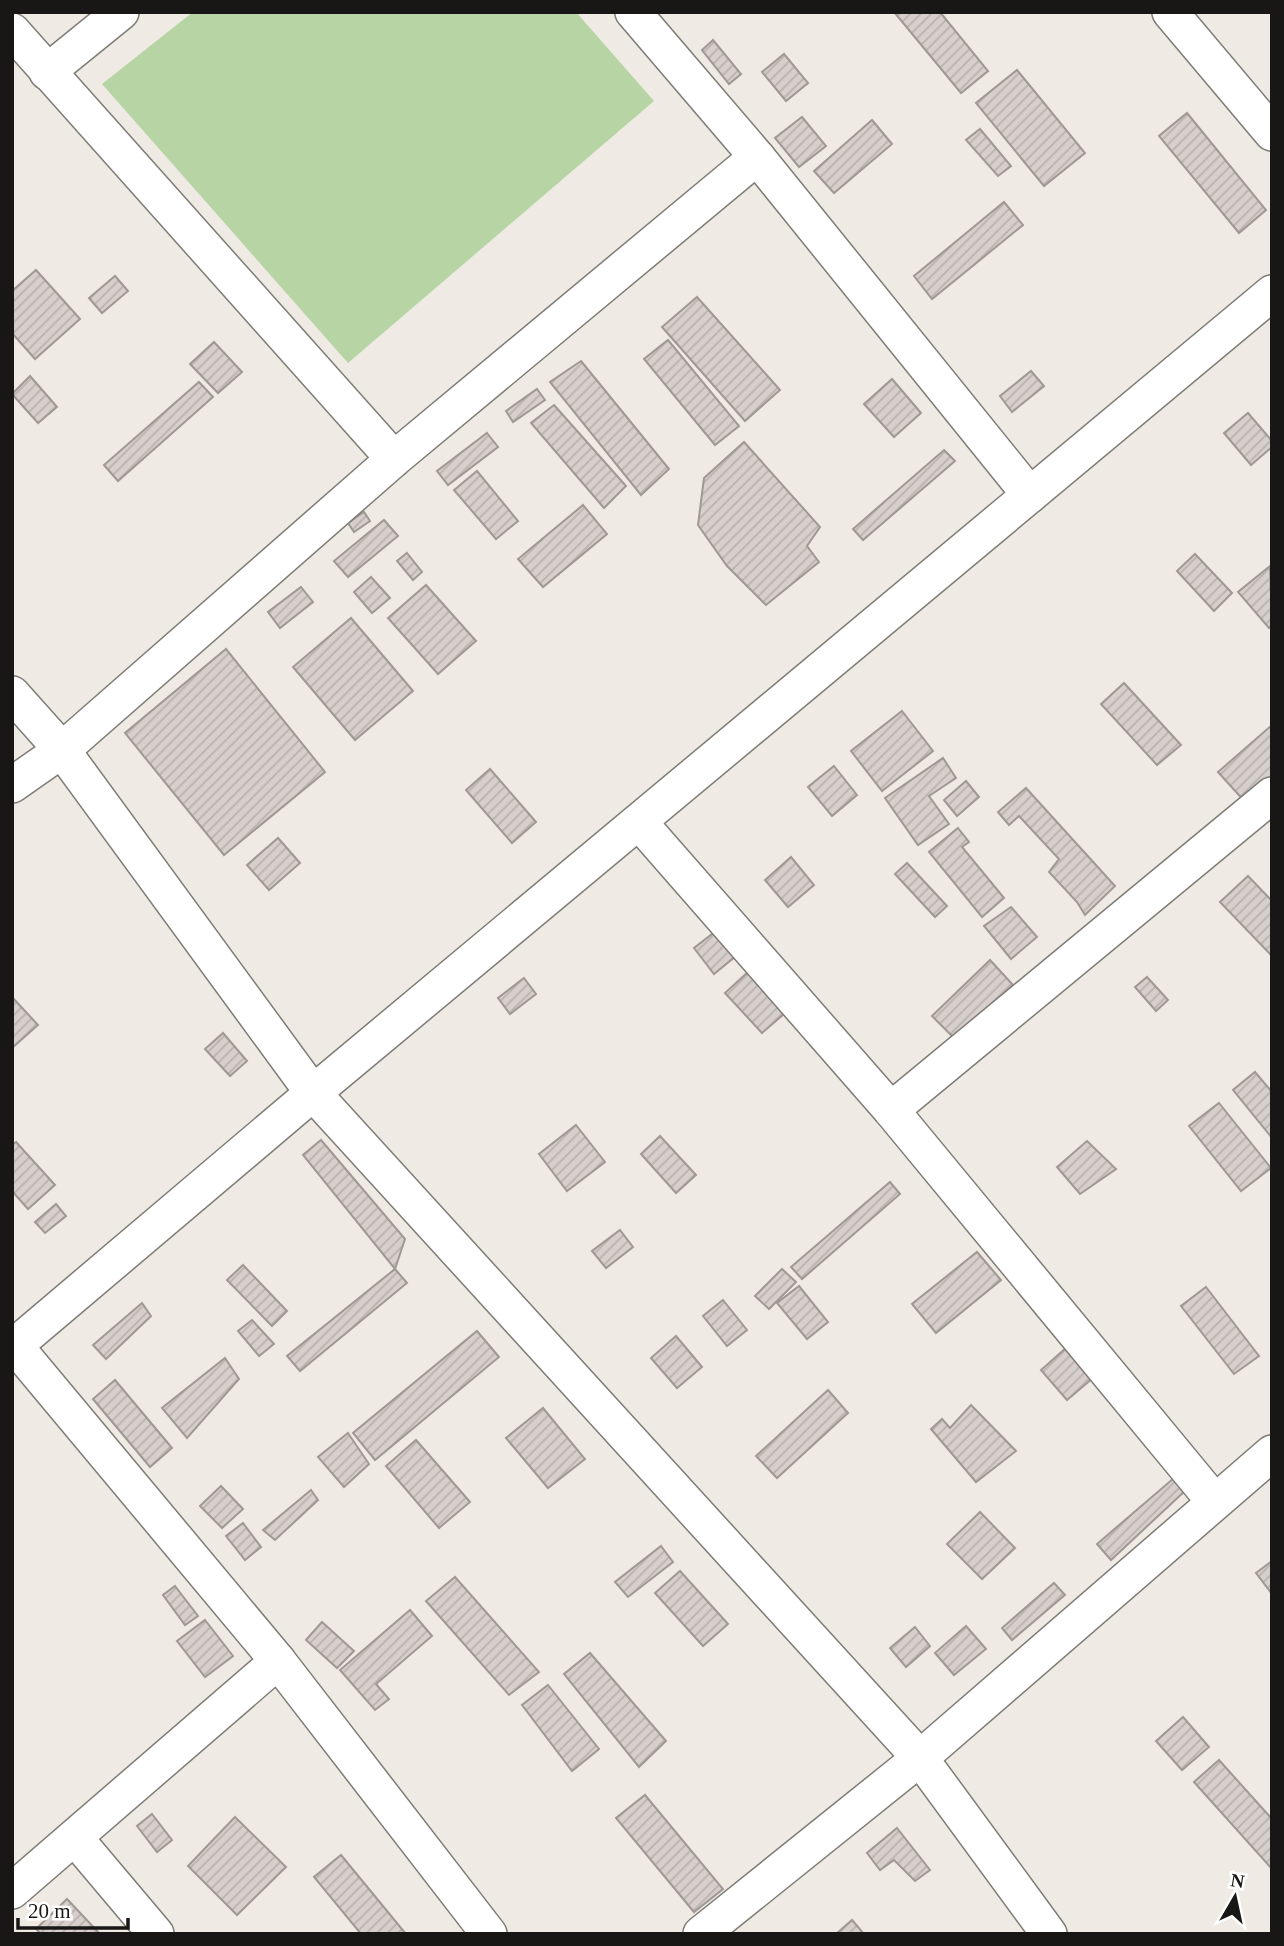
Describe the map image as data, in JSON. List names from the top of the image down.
{
  "scale_bar": "20 m",
  "north": "top"
}
